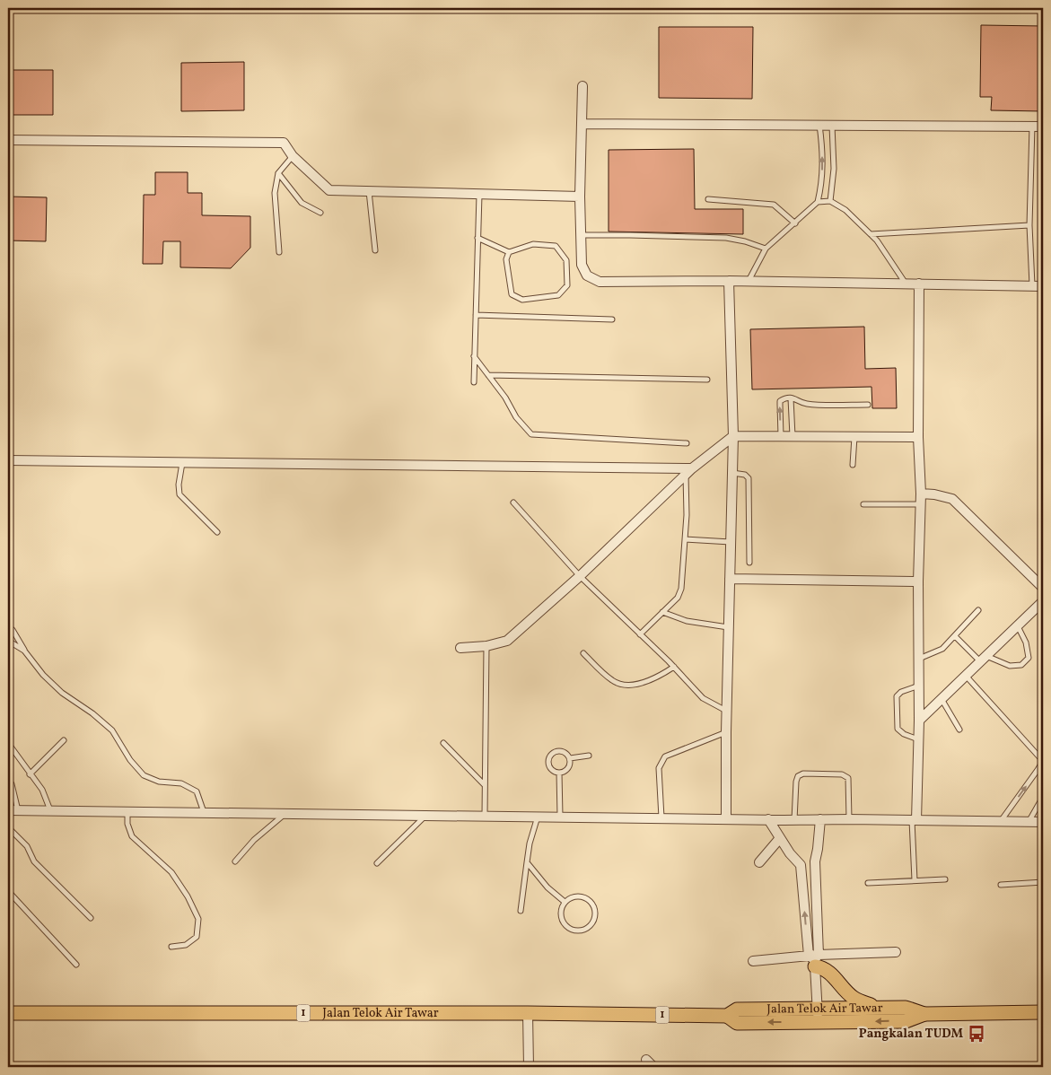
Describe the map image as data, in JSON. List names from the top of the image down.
{
  "streets": {
    "main road": ["Jalan Telok Air Tawar", "1"]
  },
  "places": {
    "bus stop": ["Pangkalan TUDM"]
  }
}
